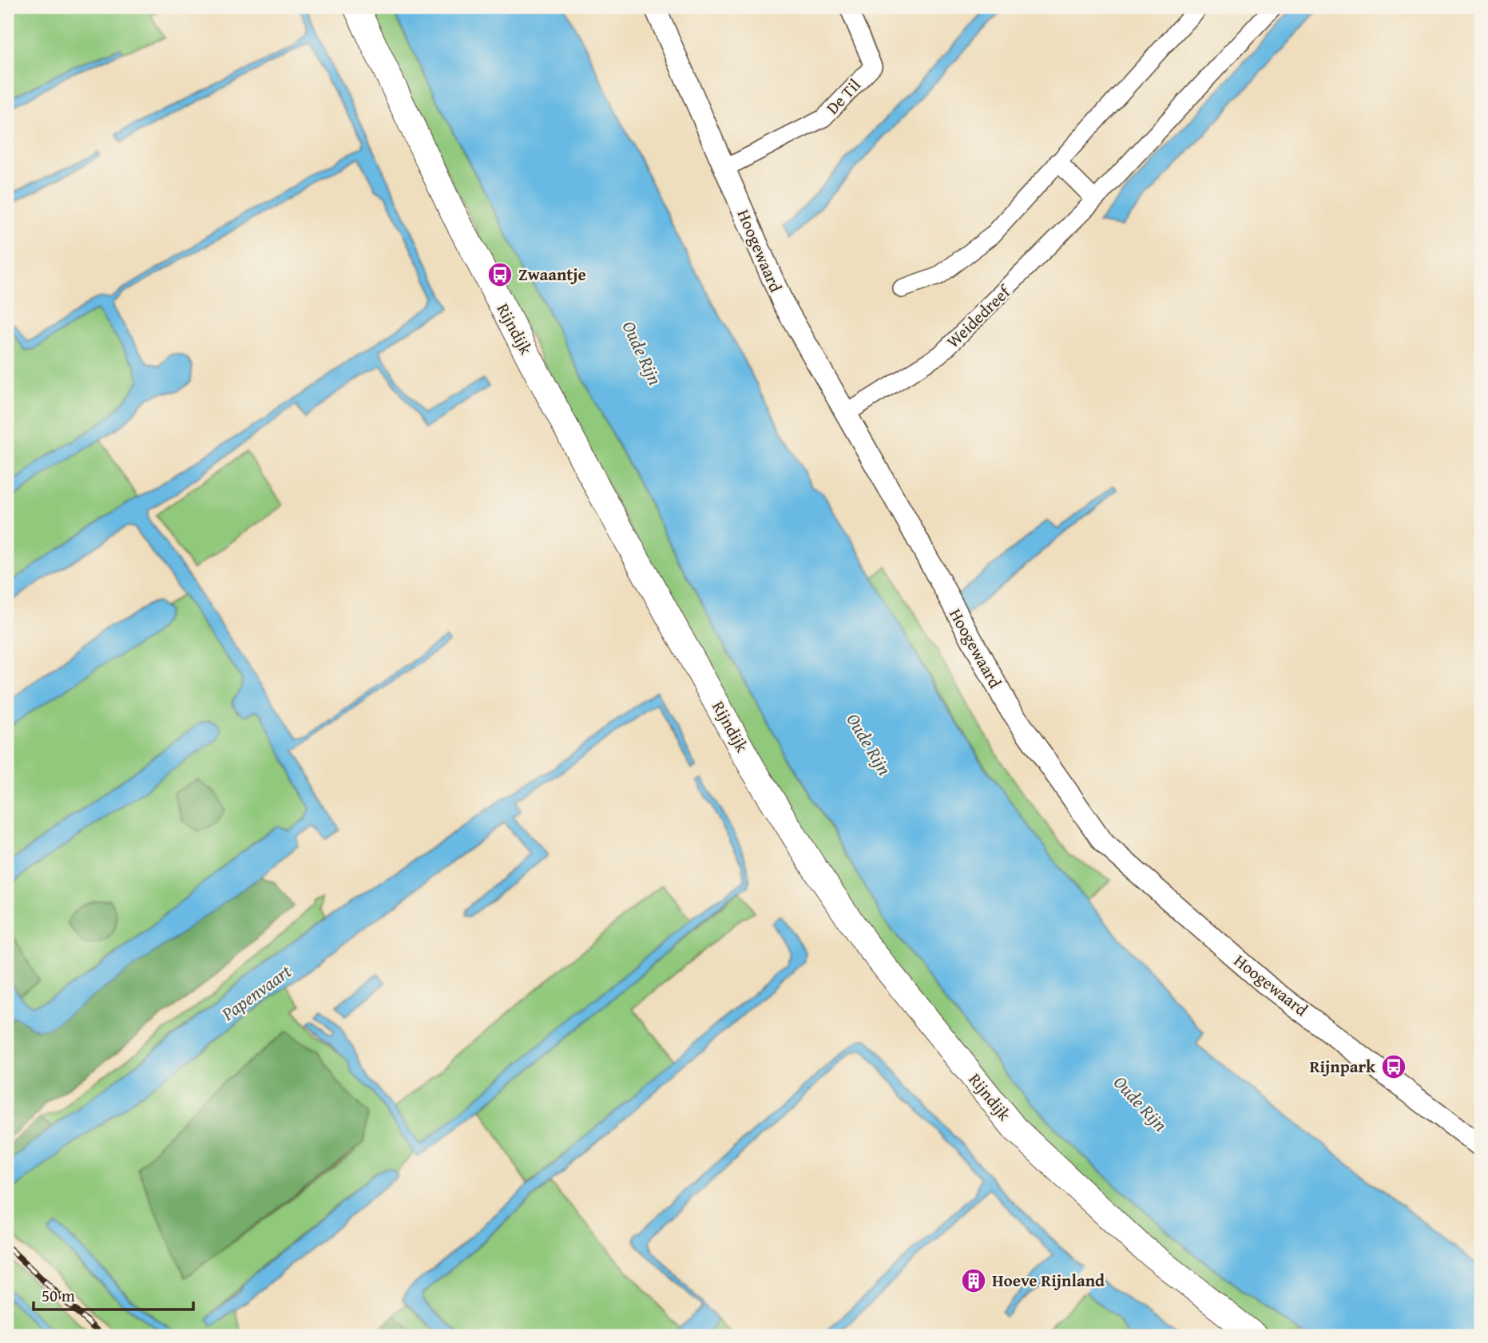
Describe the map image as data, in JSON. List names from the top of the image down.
{
  "streets": {
    "main road": ["Rijndijk"],
    "street": ["De Til", "Hoogewaard", "Weidedreef"]
  },
  "crossings": [
    ["De Til", "Hoogewaard"],
    ["Hoogewaard", "Weidedreef"]
  ],
  "water": ["Oude Rijn", "Papenvaart"],
  "places": {
    "bus stop": ["Zwaantje", "Rijnpark"],
    "building": ["Hoeve Rijnland"]
  },
  "scale_bar": "50 m"
}
